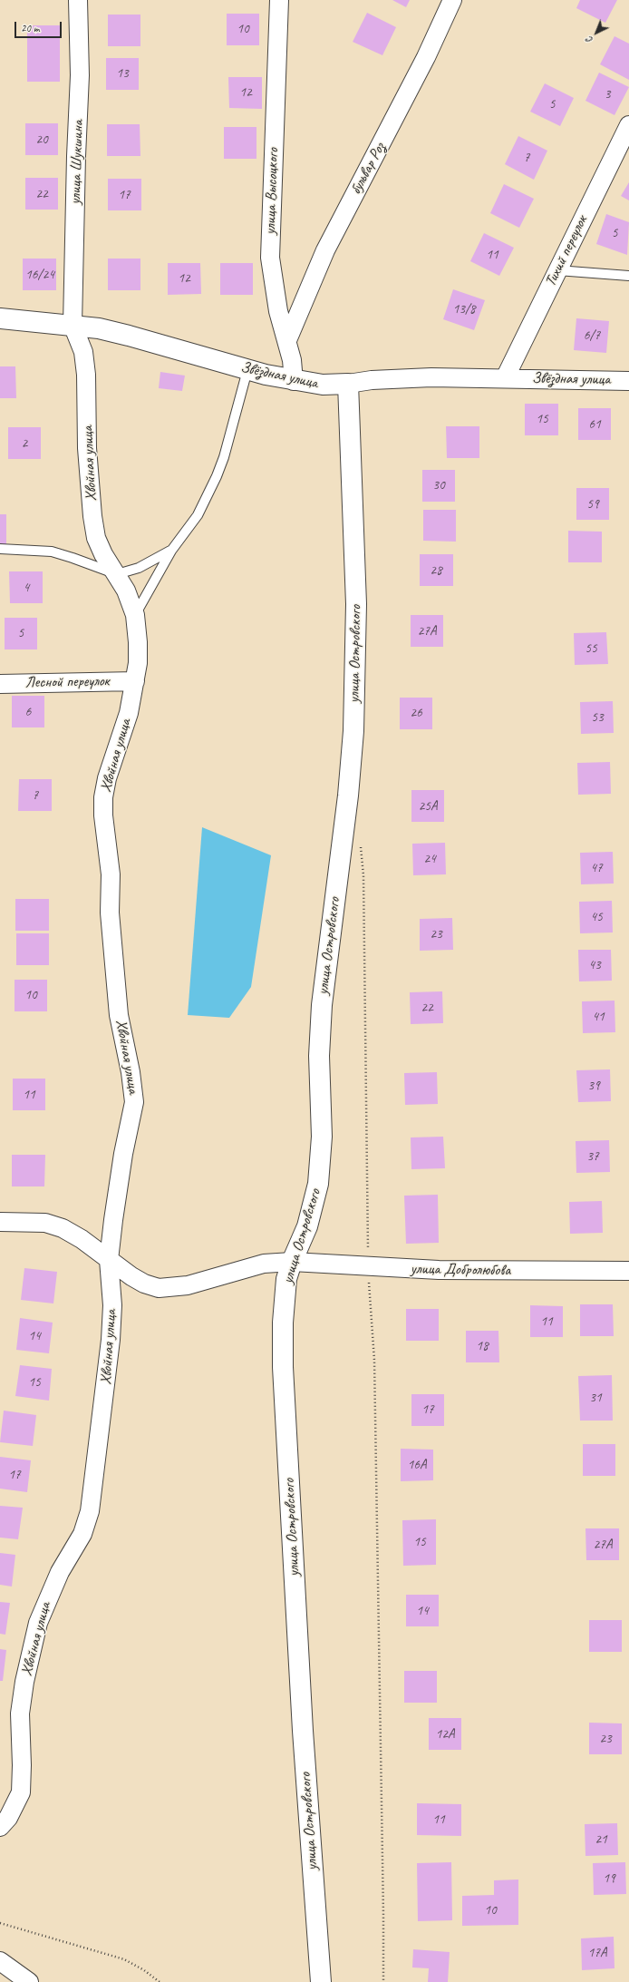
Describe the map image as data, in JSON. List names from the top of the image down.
{
  "streets": {
    "street": [
      "улица Шукшина",
      "бульвар Роз",
      "улица Высоцкого",
      "Тихий переулок",
      "Звёздная улица",
      "Хвойная улица",
      "улица Островского",
      "Лесной переулок",
      "улица Добролюбова"
    ]
  },
  "crossings": [
    ["улица Шукшина", "Звёздная улица"],
    ["улица Шукшина", "Хвойная улица"],
    ["бульвар Роз", "улица Высоцкого"],
    ["улица Высоцкого", "Звёздная улица"],
    ["Тихий переулок", "Звёздная улица"],
    ["Звёздная улица", "Хвойная улица"],
    ["Звёздная улица", "улица Островского"],
    ["Хвойная улица", "Лесной переулок"],
    ["Хвойная улица", "улица Добролюбова"],
    ["улица Островского", "улица Добролюбова"]
  ],
  "house_numbers": [
    "10",
    "13",
    "12",
    "3",
    "5",
    "20",
    "7",
    "22",
    "17",
    "5",
    "11",
    "16/24",
    "12",
    "13/8",
    "6/7",
    "15",
    "61",
    "2",
    "30",
    "59",
    "28",
    "4",
    "27А",
    "5",
    "55",
    "6",
    "26",
    "53",
    "7",
    "25А",
    "24",
    "47",
    "45",
    "23",
    "43",
    "10",
    "22",
    "41",
    "39",
    "11",
    "37",
    "11",
    "14",
    "18",
    "15",
    "31",
    "17",
    "16А",
    "17",
    "15",
    "27А",
    "14",
    "12А",
    "23",
    "11",
    "21",
    "19",
    "10",
    "17А"
  ],
  "scale_bar": "20 m",
  "north": "bottom left"
}
